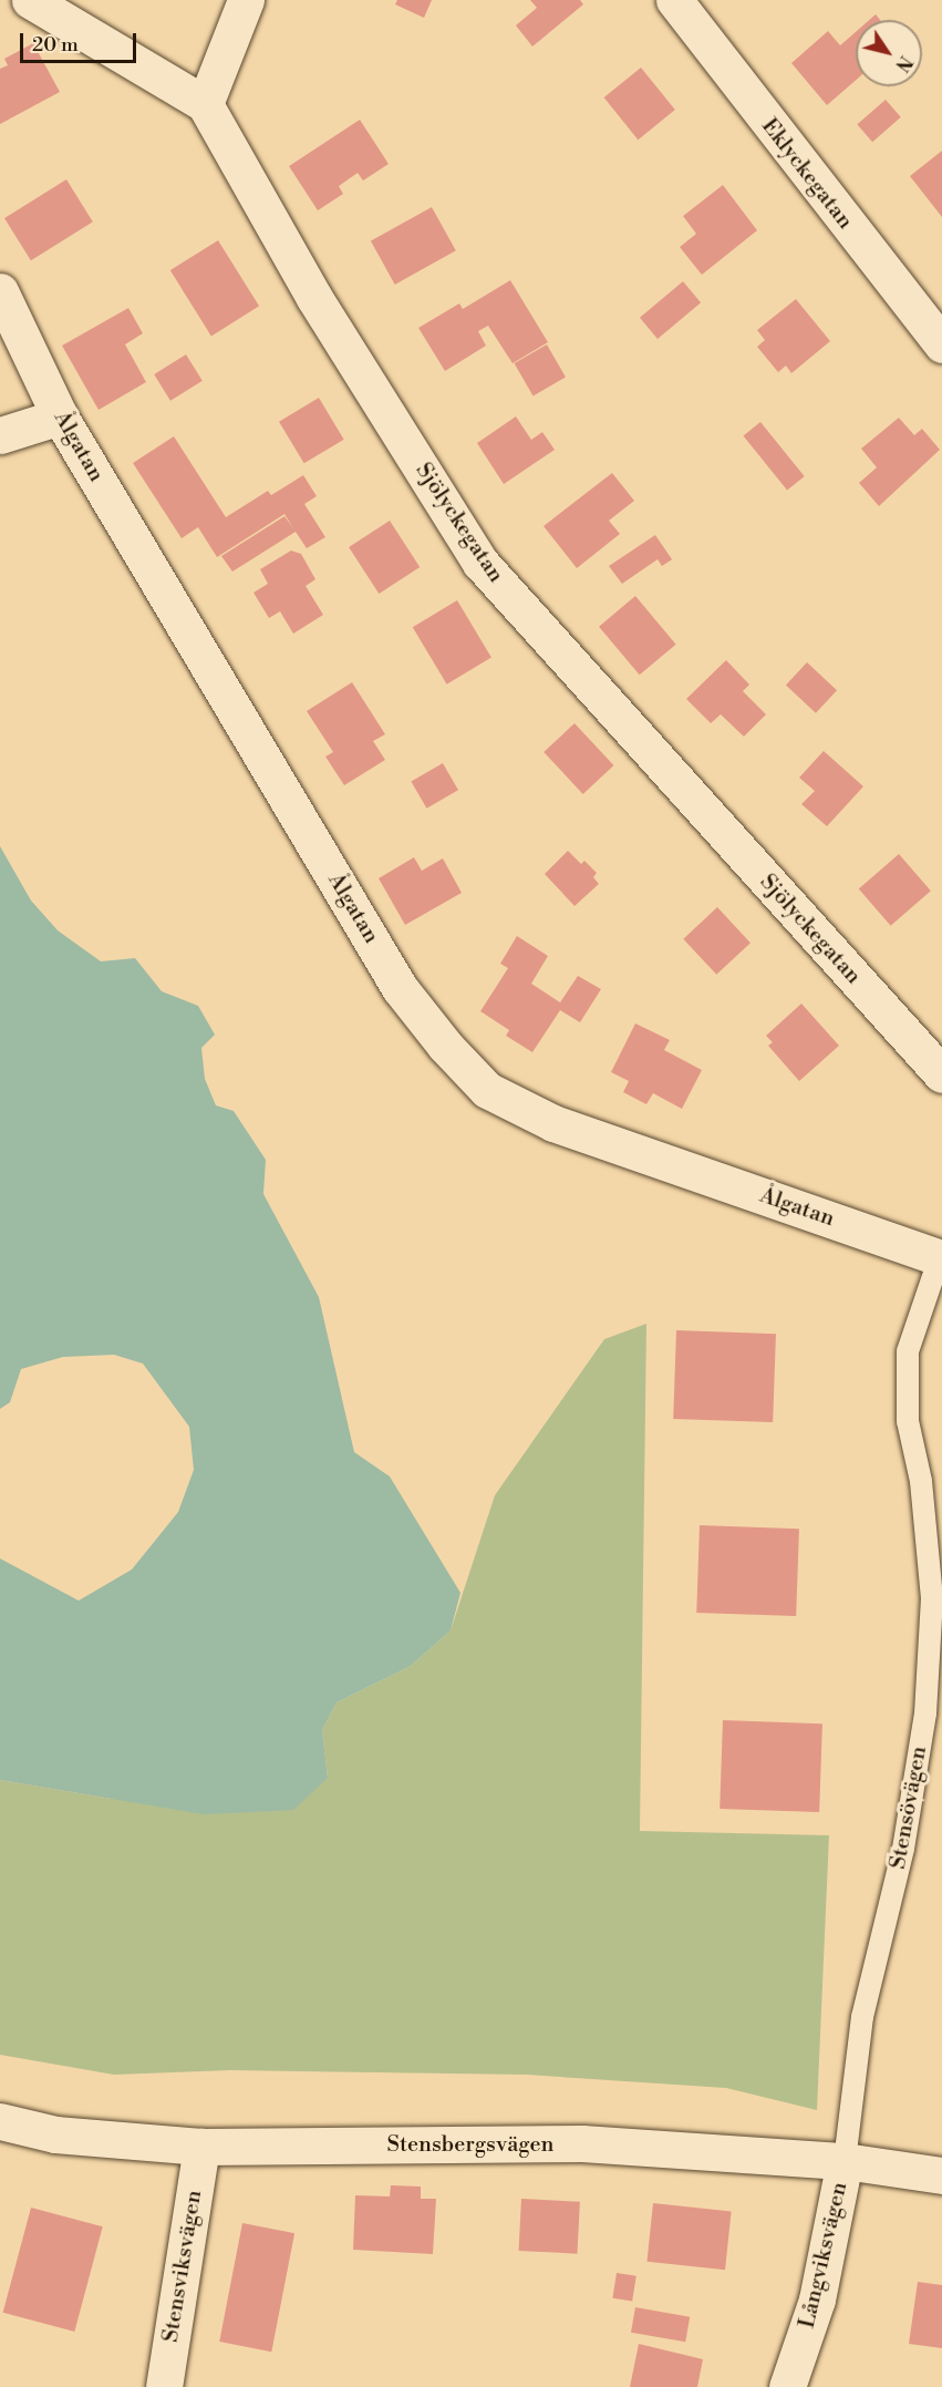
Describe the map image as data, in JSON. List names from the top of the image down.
{
  "streets": {
    "street": [
      "Eklyckegatan",
      "Ålgatan",
      "Sjölyckegatan",
      "Stensbergsvägen",
      "Långviksvägen",
      "Stensviksvägen"
    ],
    "lane": ["Stensövägen"]
  },
  "crossings": [
    ["Ålgatan", "Stensövägen"],
    ["Stensövägen", "Stensbergsvägen"],
    ["Stensövägen", "Långviksvägen"],
    ["Stensbergsvägen", "Långviksvägen"],
    ["Stensbergsvägen", "Stensviksvägen"]
  ],
  "scale_bar": "20 m",
  "north": "bottom right"
}
